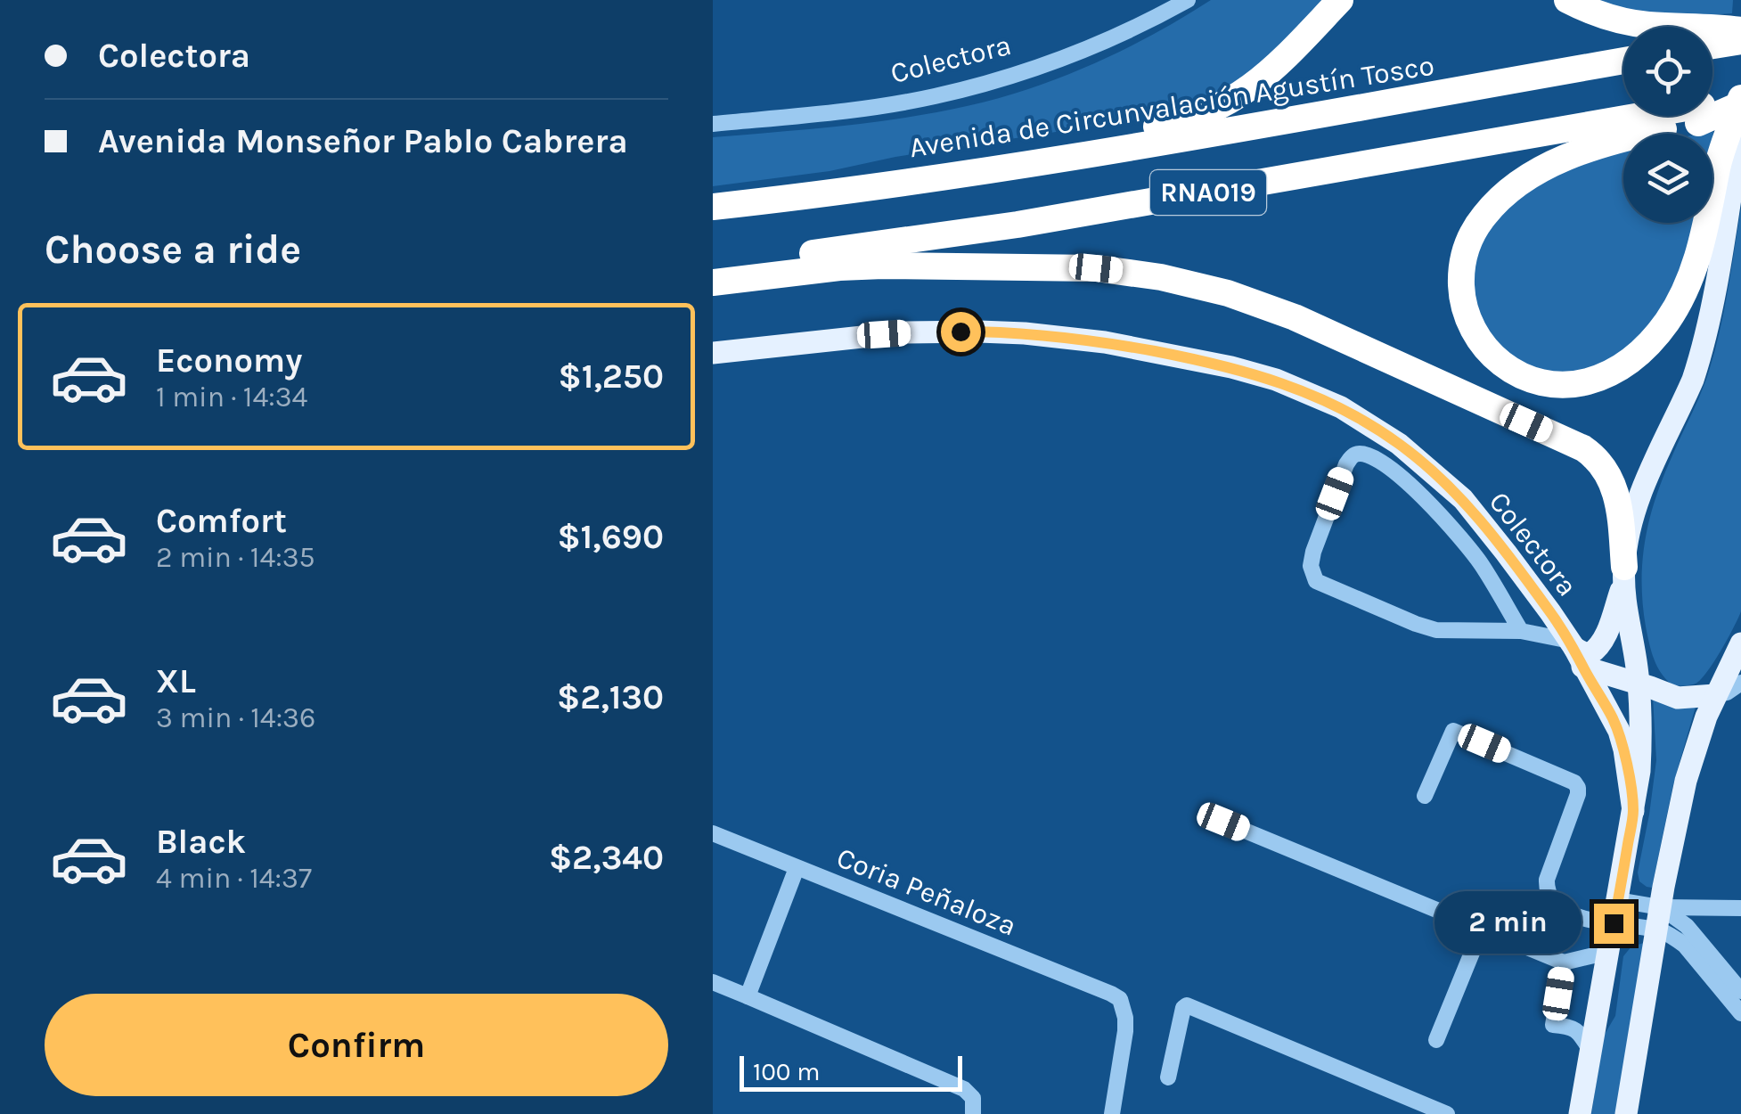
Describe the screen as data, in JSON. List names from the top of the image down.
{
  "streets": {
    "highway": ["Avenida de Circunvalación Agustín Tosco", "RNA019"],
    "main road": ["Colectora"],
    "street": ["Coria Peñaloza"]
  },
  "scale_bar": "100 m",
  "page": {
    "banner": ["Colectora", "Avenida Monseñor Pablo Cabrera"],
    "heading": "Choose a ride",
    "list": [
      {
        "name": "Economy",
        "note": "1 min · 14:34",
        "value": "$1,250"
      },
      {
        "name": "Comfort",
        "note": "2 min · 14:35",
        "value": "$1,690"
      },
      {
        "name": "XL",
        "note": "3 min · 14:36",
        "value": "$2,130"
      },
      {
        "name": "Black",
        "note": "4 min · 14:37",
        "value": "$2,340"
      }
    ],
    "bubble": "2 min",
    "buttons": "Confirm",
    "scale": "100 m"
  }
}
